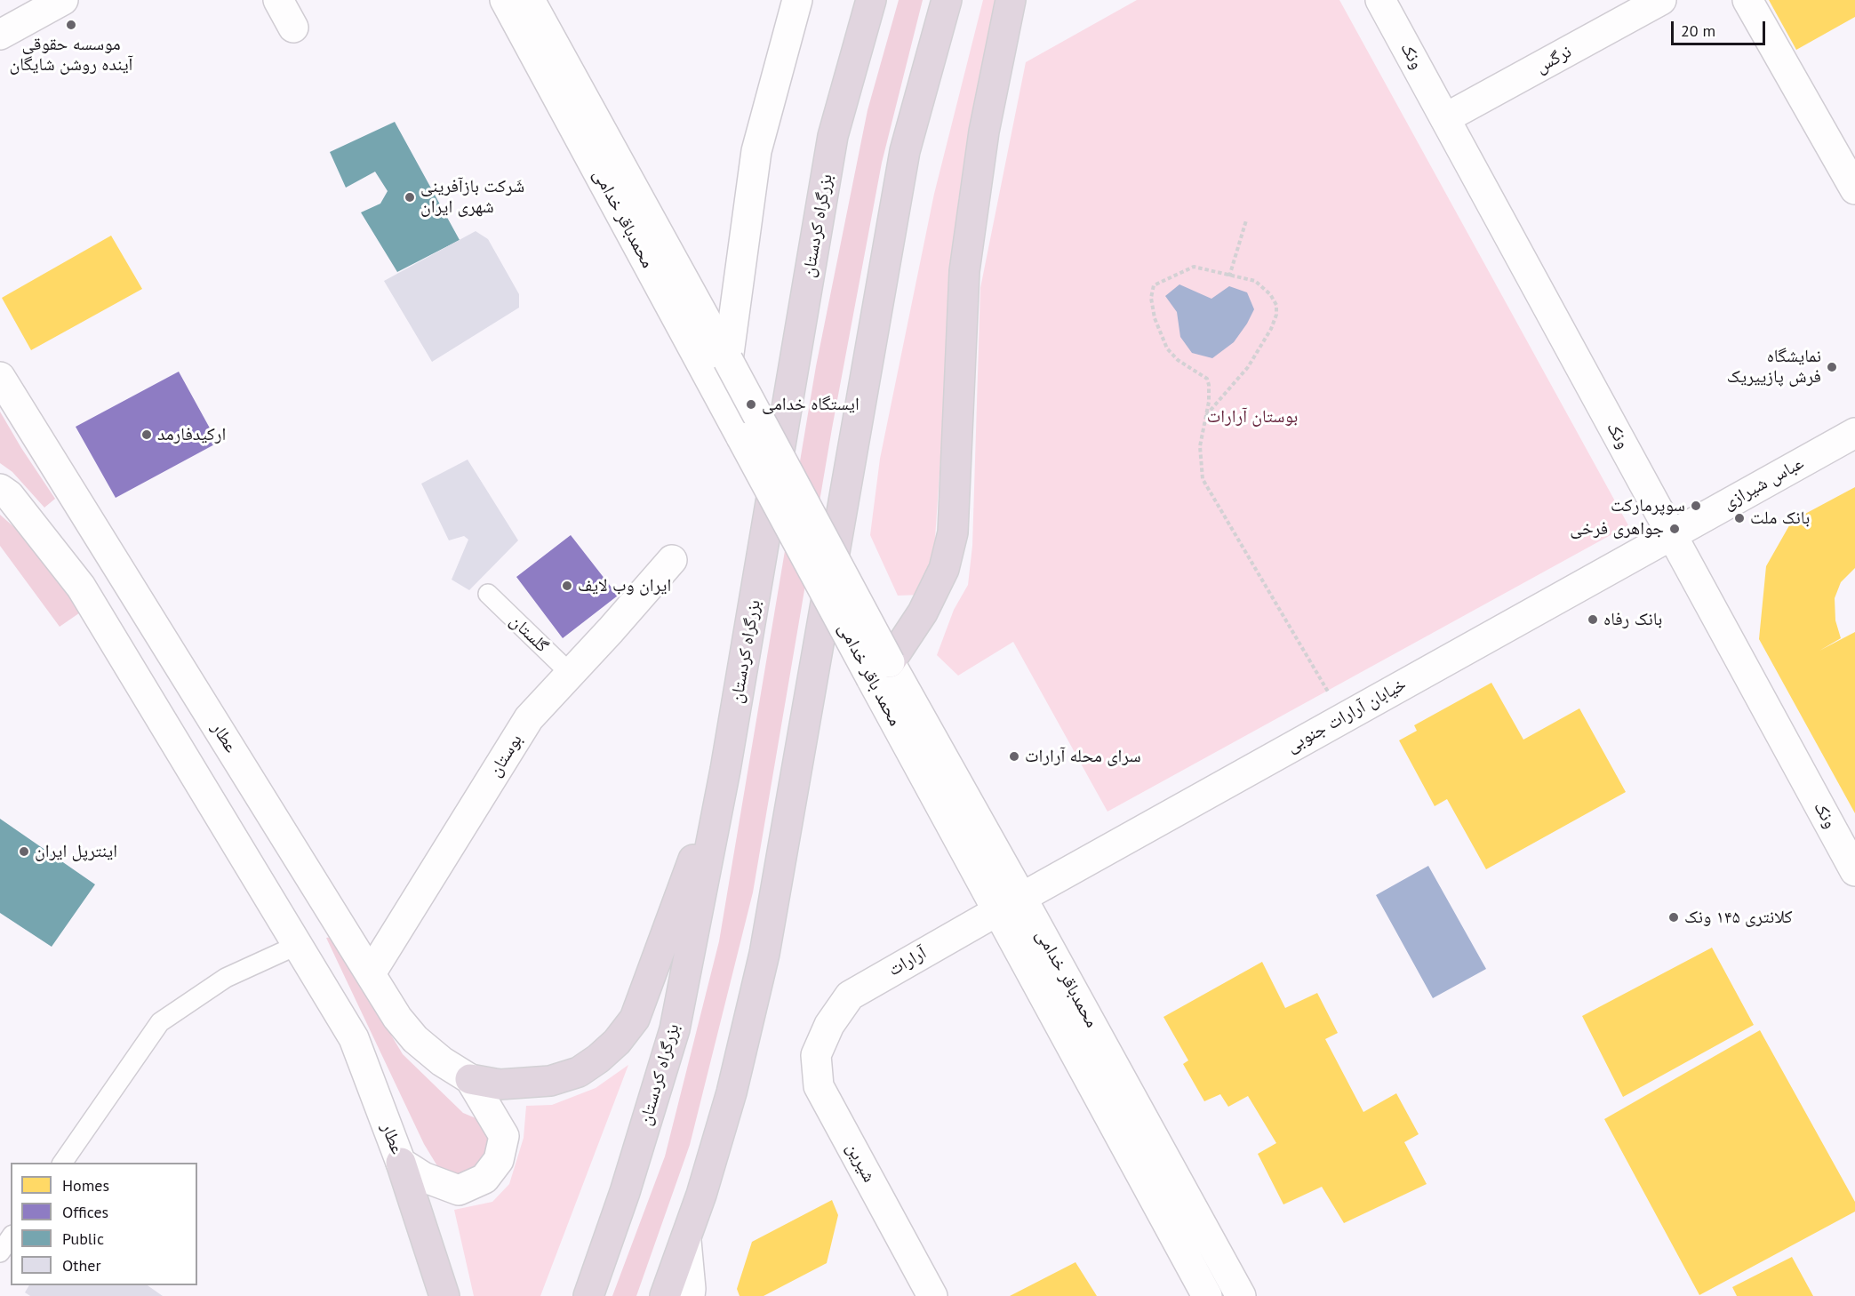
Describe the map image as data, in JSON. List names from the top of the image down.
{
  "streets": {
    "highway": ["بزرگراه کردستان"],
    "main road": [
      "ونک",
      "نرگس",
      "محمدباقر خدامی",
      "عباس شیرازی",
      "محمد باقر خدامی",
      "خیابان آرارات جنوبی",
      "عطار",
      "بوستان",
      "آرارات",
      "شیرین"
    ],
    "lane": ["گلستان"]
  },
  "crossings": [
    ["ونک", "نرگس"],
    ["ونک", "عباس شیرازی"],
    ["ونک", "خیابان آرارات جنوبی"],
    ["محمدباقر خدامی", "محمد باقر خدامی"],
    ["محمدباقر خدامی", "خیابان آرارات جنوبی"],
    ["محمدباقر خدامی", "آرارات"],
    ["عباس شیرازی", "خیابان آرارات جنوبی"],
    ["گلستان", "بوستان"],
    ["خیابان آرارات جنوبی", "آرارات"],
    ["عطار", "بوستان"],
    ["آرارات", "شیرین"]
  ],
  "parks": ["بوستان آرارات"],
  "places": [
    "موسسه حقوقی آینده روشن شایگان",
    "شَرکت بازآفرینی شهری ایران",
    "نمایشگاه فرش پازییریک",
    "ایستگاه خدامی",
    "ارکیدفارمد",
    "سوپرمارکت",
    "بانک ملت",
    "جواهری فرخی",
    "ایران وب لایف",
    "بانک رفاه",
    "سرای محله آرارات",
    "اینترپل ایران",
    "کلانتری ۱۴۵ ونک"
  ],
  "legend": [
    "Homes",
    "Offices",
    "Public",
    "Other"
  ],
  "scale_bar": "20 m"
}
